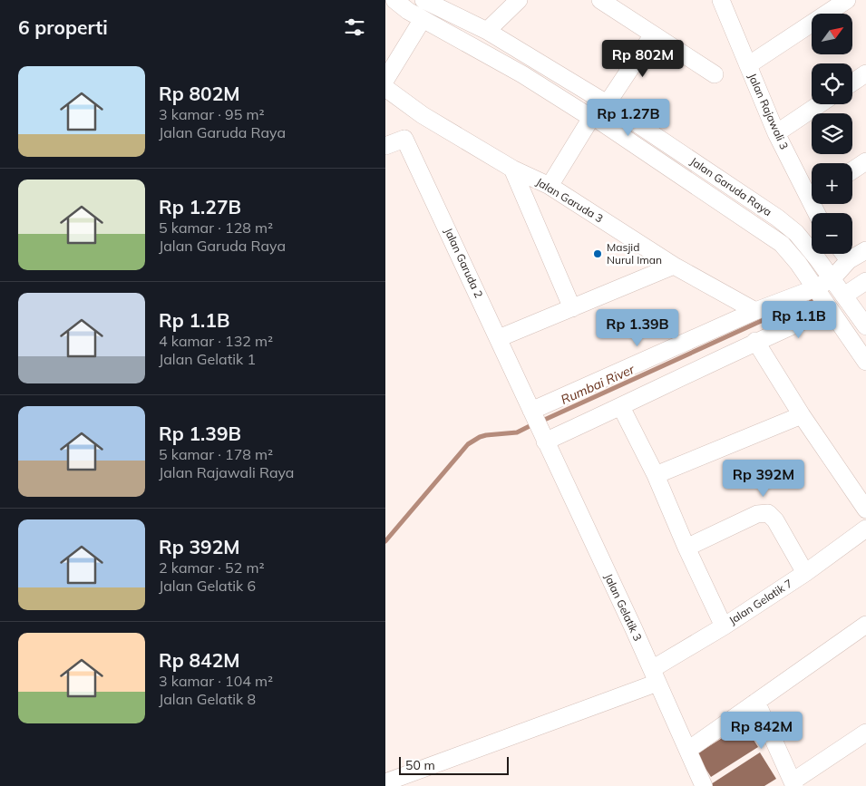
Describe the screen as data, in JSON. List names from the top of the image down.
{
  "streets": {
    "street": [
      "Jalan Rajawali 3",
      "Jalan Garuda Raya",
      "Jalan Garuda 3",
      "Jalan Garuda 2",
      "Jalan Gelatik 7",
      "Jalan Gelatik 3"
    ]
  },
  "crossings": [
    ["Jalan Garuda 2", "Jalan Gelatik 3"],
    ["Jalan Gelatik 7", "Jalan Gelatik 3"]
  ],
  "water": ["Rumbai River"],
  "places": ["Masjid Nurul Iman"],
  "scale_bar": "50 m",
  "north": "top right",
  "page": {
    "heading": "6 properti",
    "map_buttons": ["+", "−"],
    "price": [
      "Rp 802M",
      "Rp 1.27B",
      "Rp 1.1B",
      "Rp 1.39B",
      "Rp 392M",
      "Rp 842M"
    ],
    "list": [
      {
        "name": "Rp 802M",
        "note": "3 kamar · 95 m² · Jalan Garuda Raya"
      },
      {
        "name": "Rp 1.27B",
        "note": "5 kamar · 128 m² · Jalan Garuda Raya"
      },
      {
        "name": "Rp 1.1B",
        "note": "4 kamar · 132 m² · Jalan Gelatik 1"
      },
      {
        "name": "Rp 1.39B",
        "note": "5 kamar · 178 m² · Jalan Rajawali Raya"
      },
      {
        "name": "Rp 392M",
        "note": "2 kamar · 52 m² · Jalan Gelatik 6"
      },
      {
        "name": "Rp 842M",
        "note": "3 kamar · 104 m² · Jalan Gelatik 8"
      }
    ],
    "scale": "50 m"
  }
}
